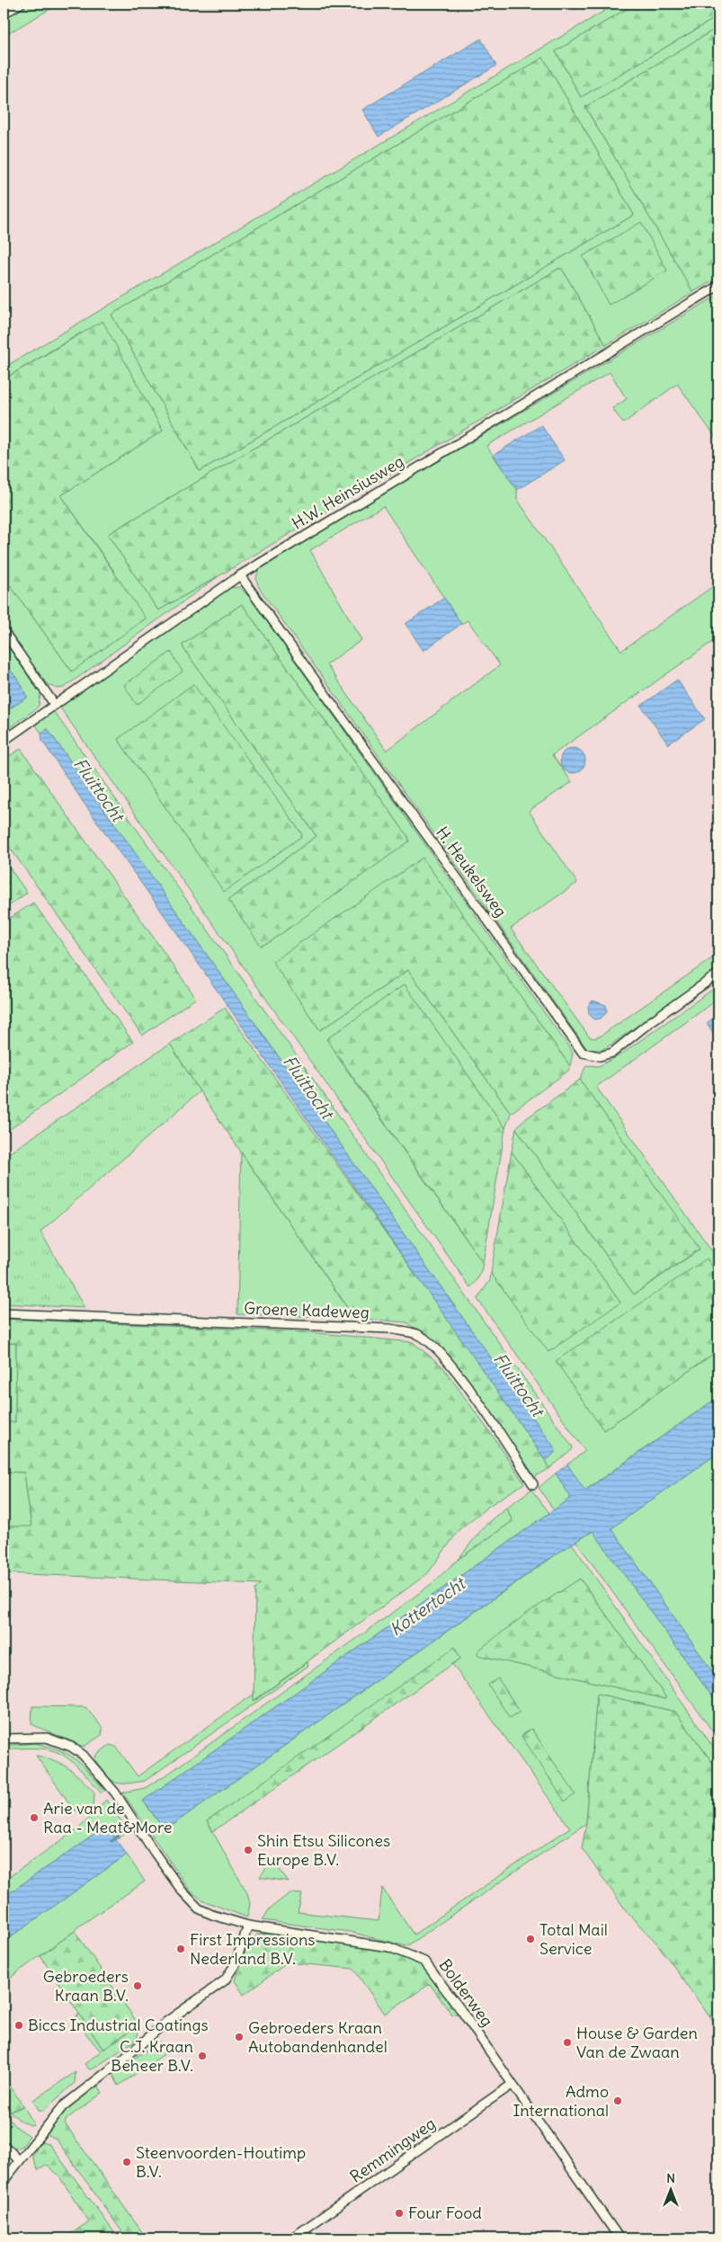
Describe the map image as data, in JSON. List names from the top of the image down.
{
  "streets": {
    "street": [
      "H.W. Heinsiusweg",
      "H. Heukelsweg",
      "Groene Kadeweg",
      "Bolderweg",
      "Remmingweg"
    ]
  },
  "crossings": [
    ["H.W. Heinsiusweg", "H. Heukelsweg"],
    ["Bolderweg", "Remmingweg"]
  ],
  "water": ["Fluittocht", "Kottertocht"],
  "places": [
    "Arie van de Raa - Meat&More",
    "Shin Etsu Silicones Europe B.V.",
    "Total Mail Service",
    "First Impressions Nederland B.V.",
    "Gebroeders Kraan B.V.",
    "Biccs Industrial Coatings",
    "Gebroeders Kraan Autobandenhandel",
    "House & Garden Van de Zwaan",
    "C.J. Kraan Beheer B.V.",
    "Admo International",
    "Steenvoorden-Houtimp B.V.",
    "Four Food"
  ],
  "north": "top"
}
